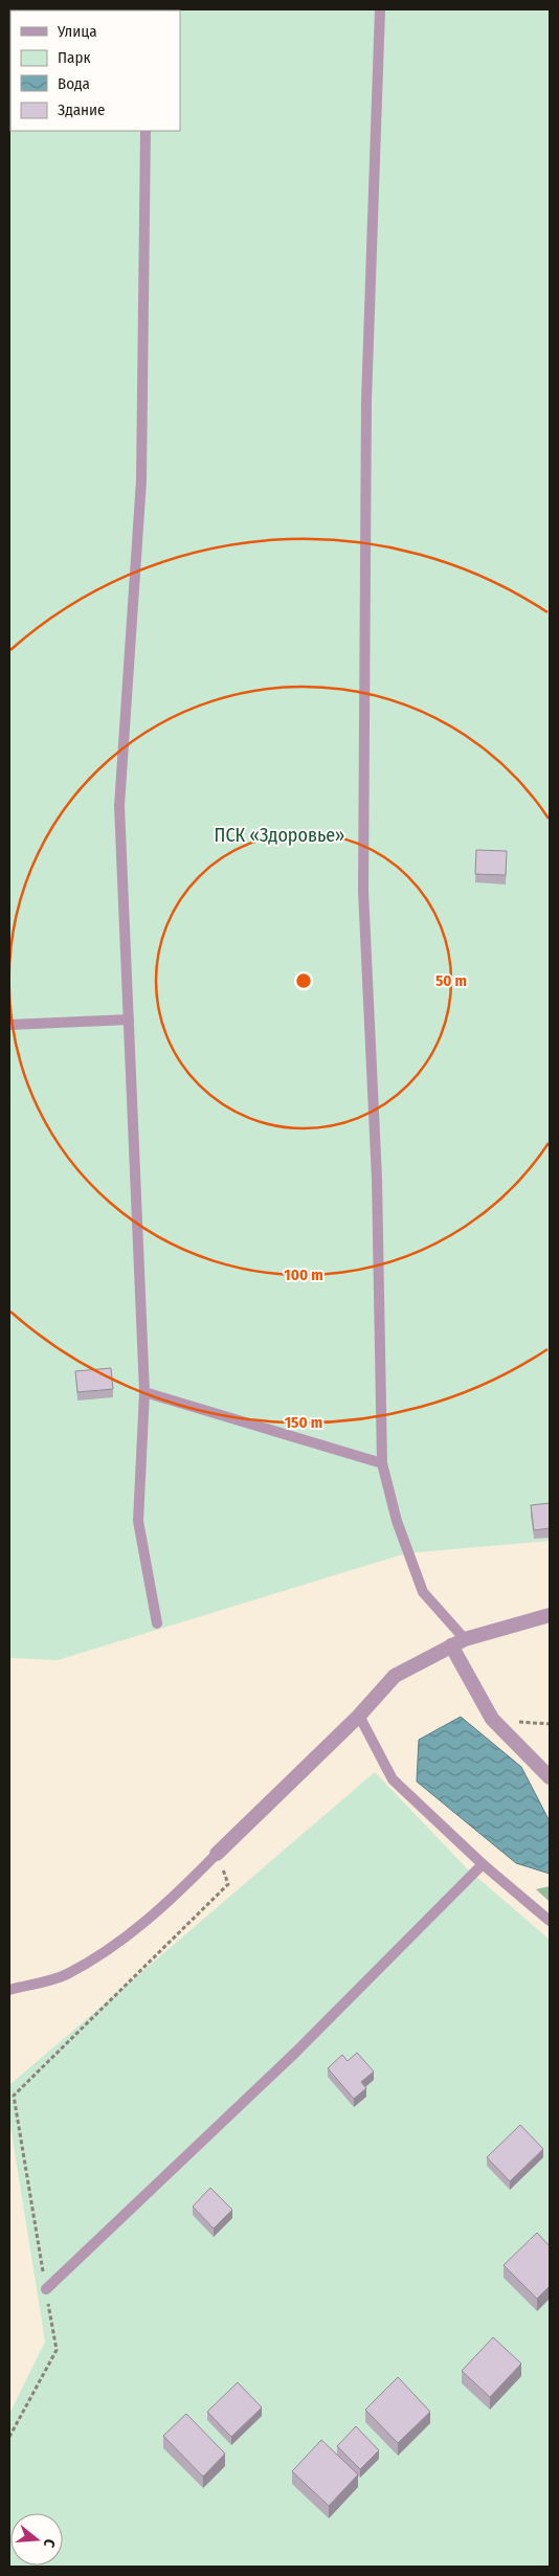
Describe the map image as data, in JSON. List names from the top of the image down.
{
  "parks": ["ПСК «Здоровье»"],
  "legend": [
    "Улица",
    "Парк",
    "Вода",
    "Здание"
  ],
  "north": "right",
  "rings": ["50 m", "100 m", "150 m"]
}
